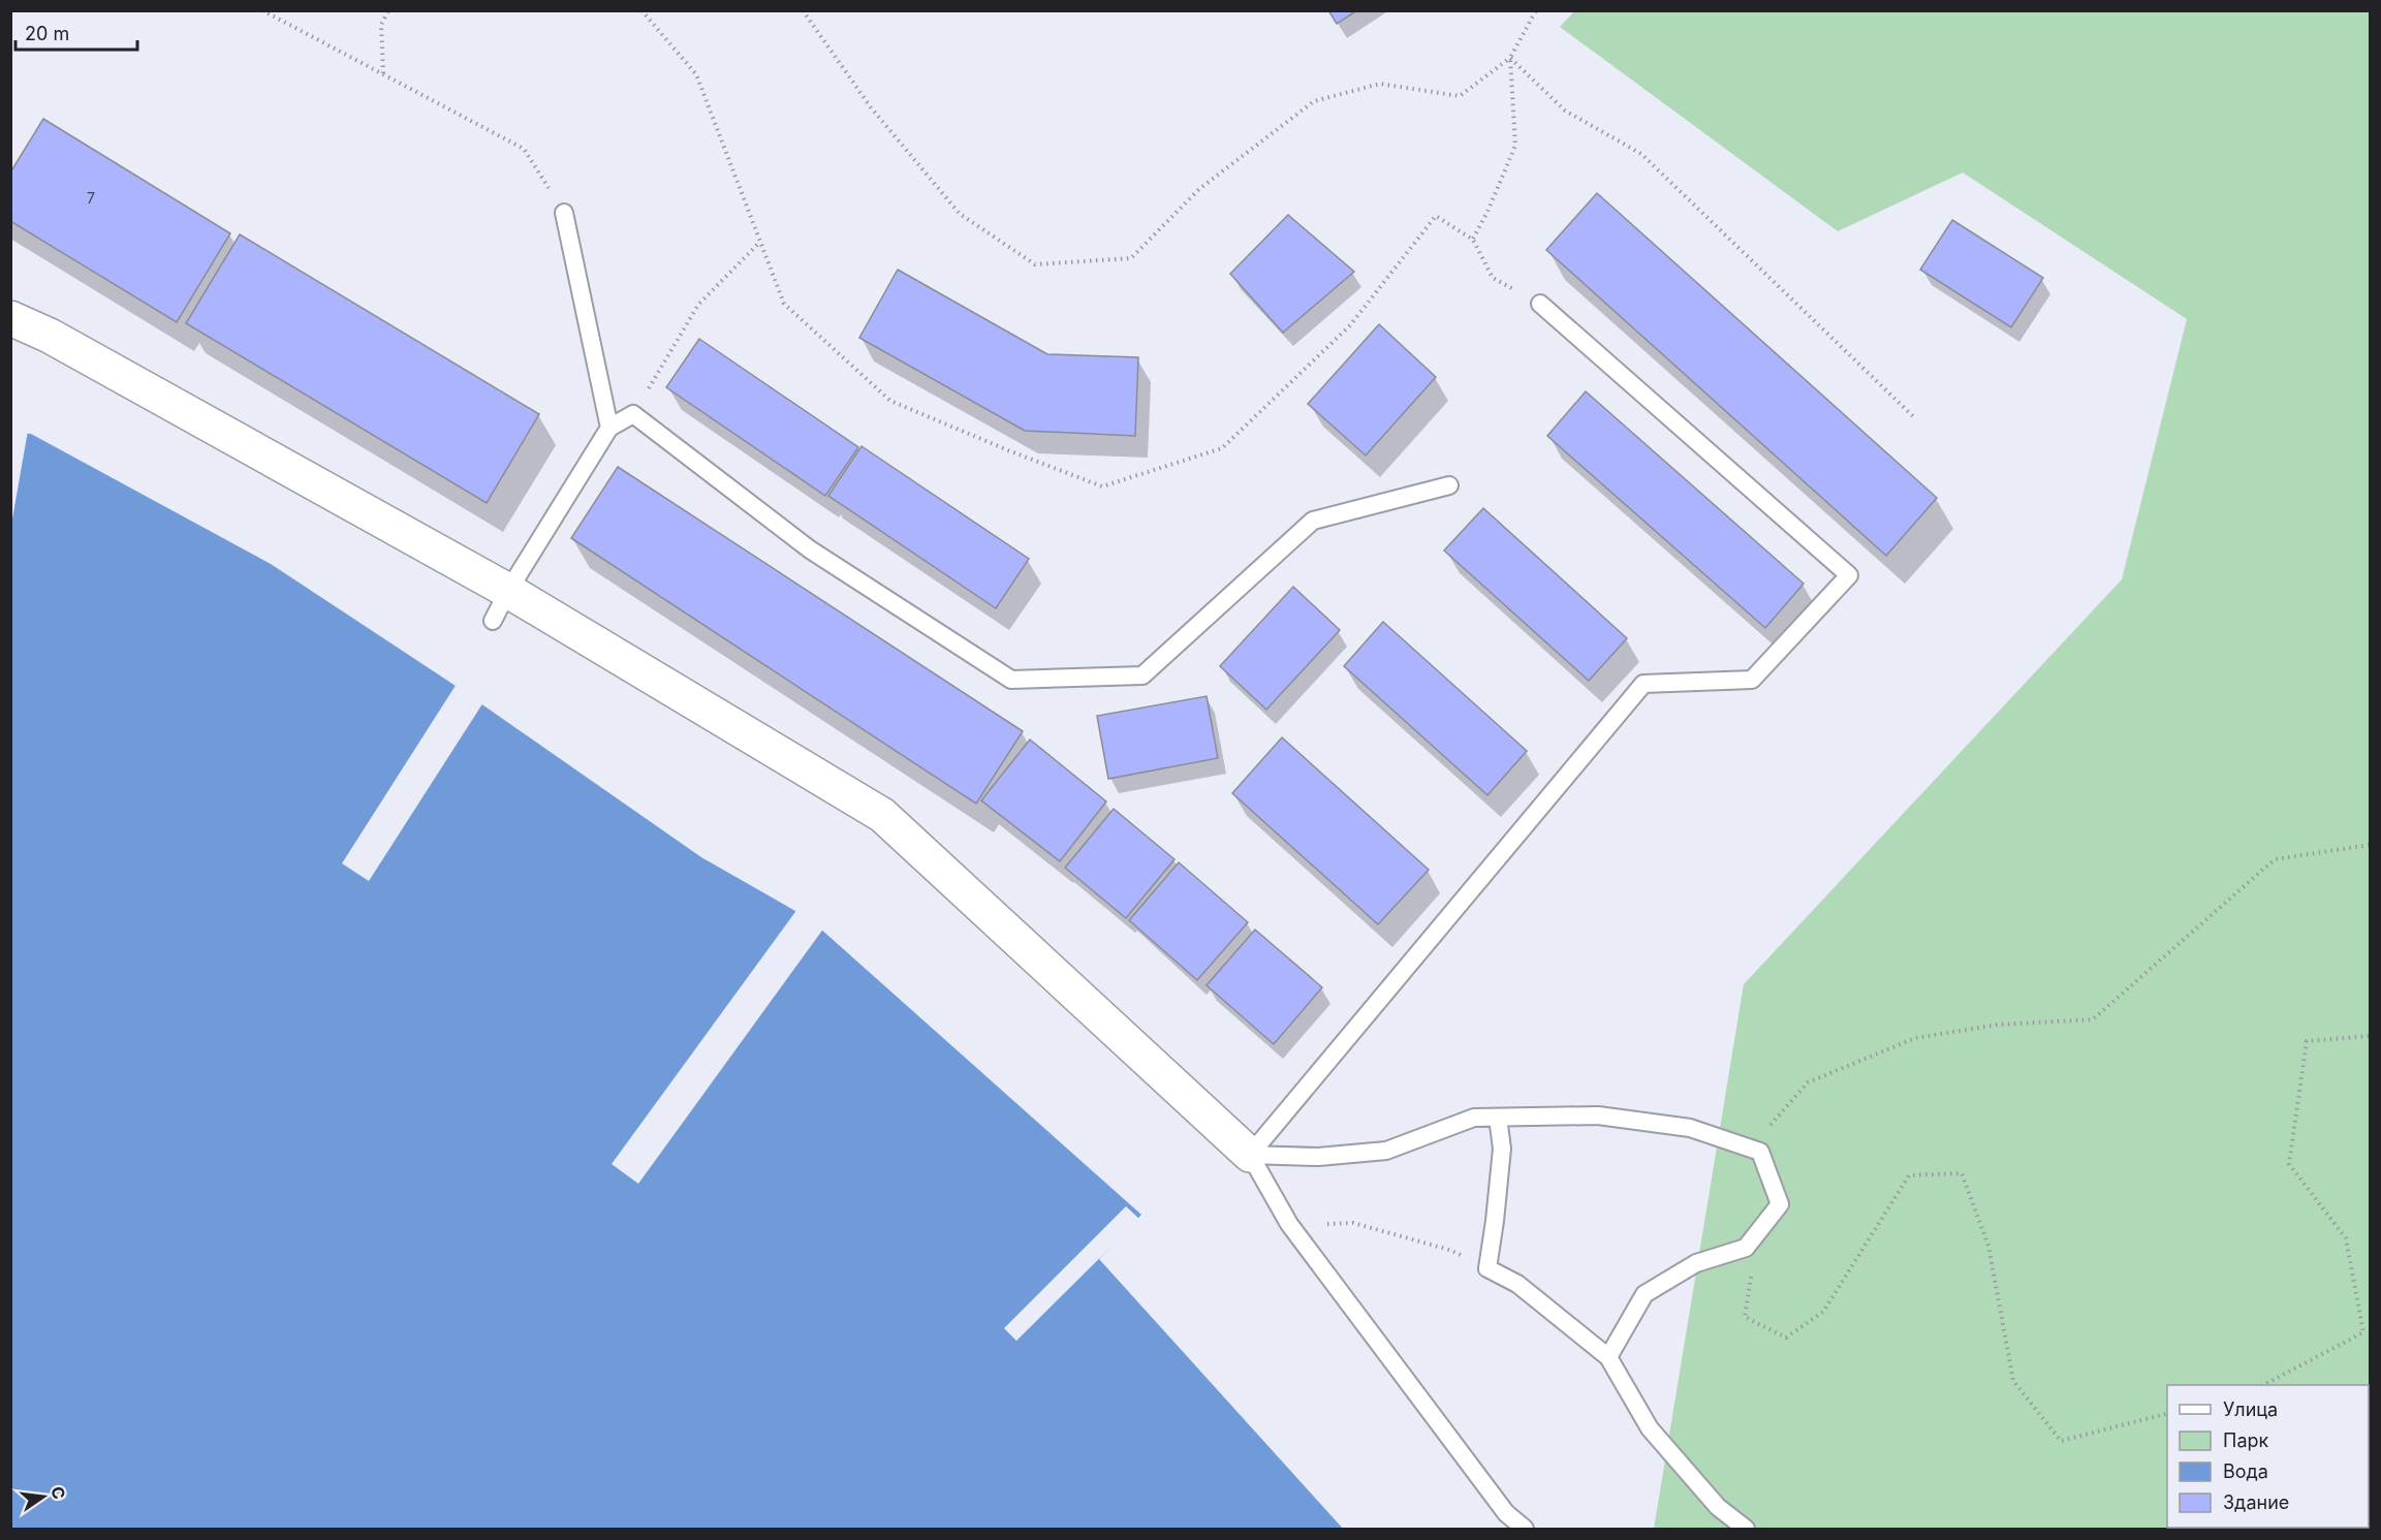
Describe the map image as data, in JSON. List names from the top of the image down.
{
  "house_numbers": ["7"],
  "legend": [
    "Улица",
    "Парк",
    "Вода",
    "Здание"
  ],
  "scale_bar": "20 m",
  "north": "right"
}
